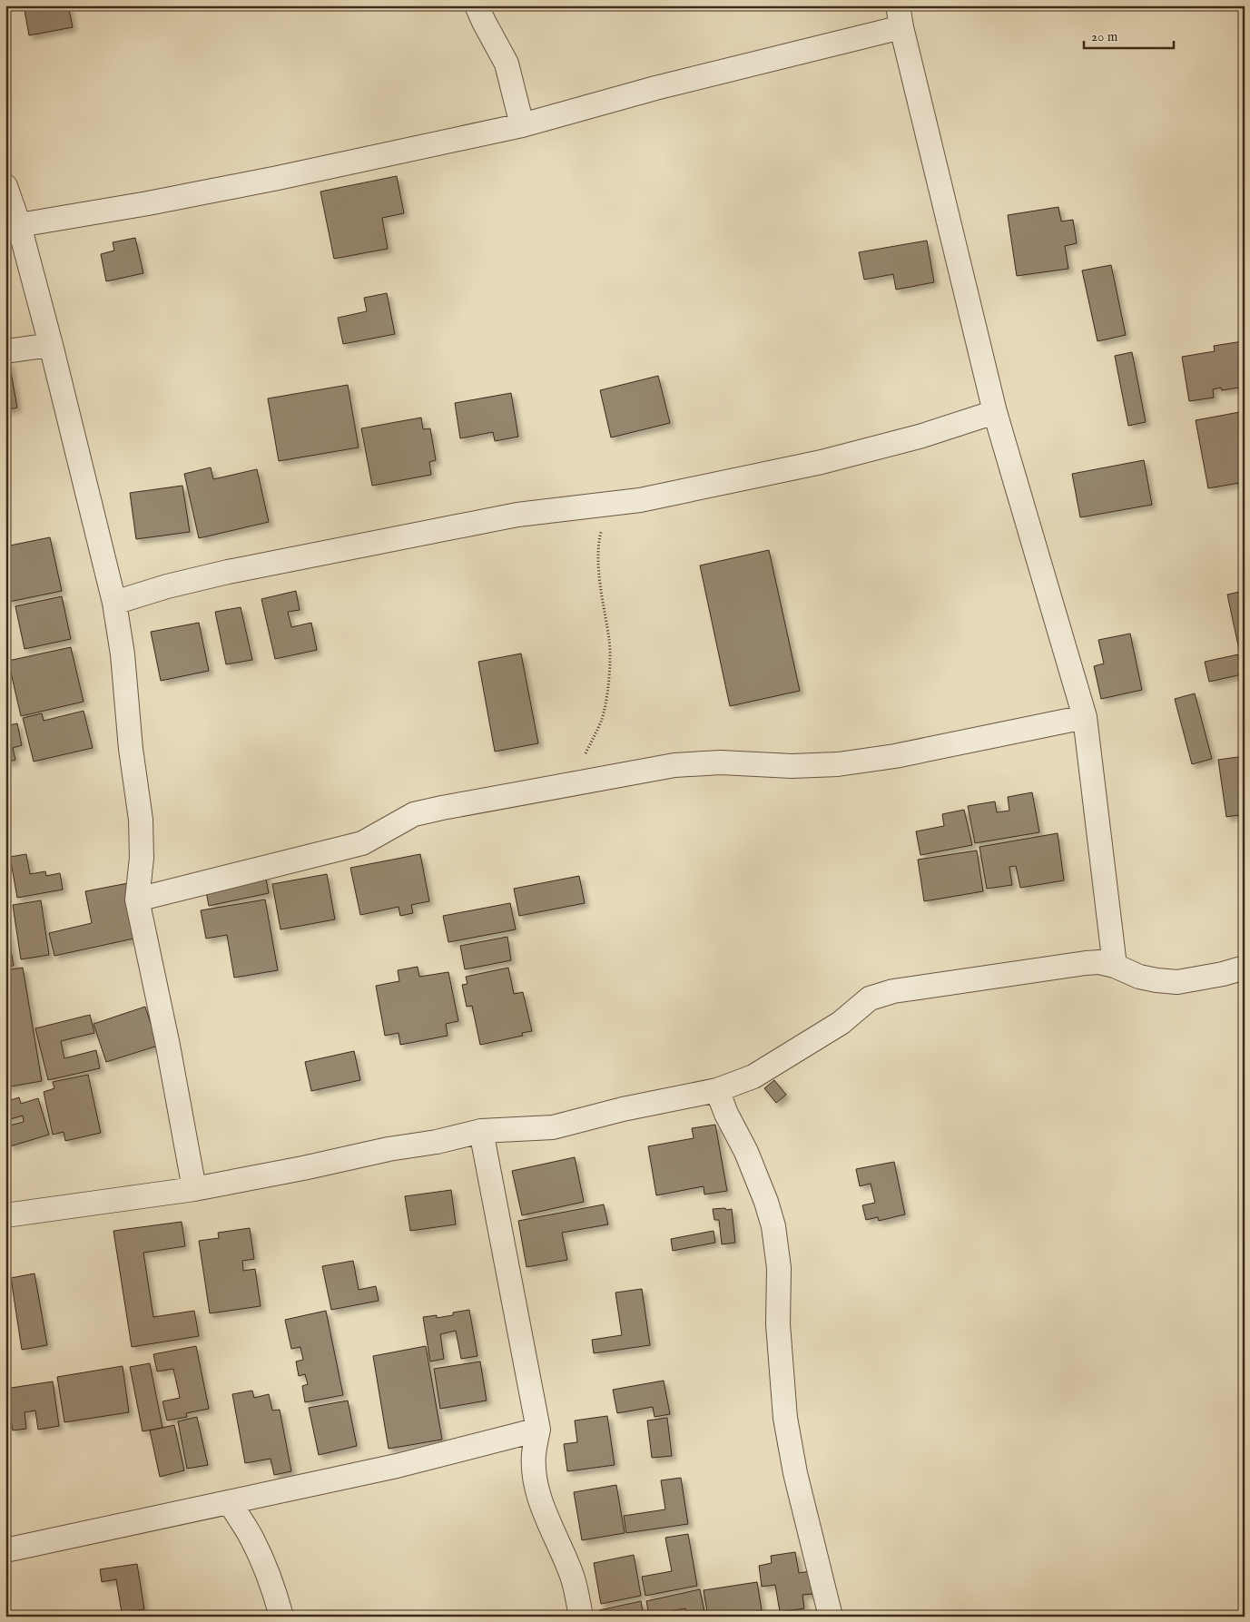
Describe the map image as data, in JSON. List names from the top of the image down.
{
  "scale_bar": "20 m"
}
